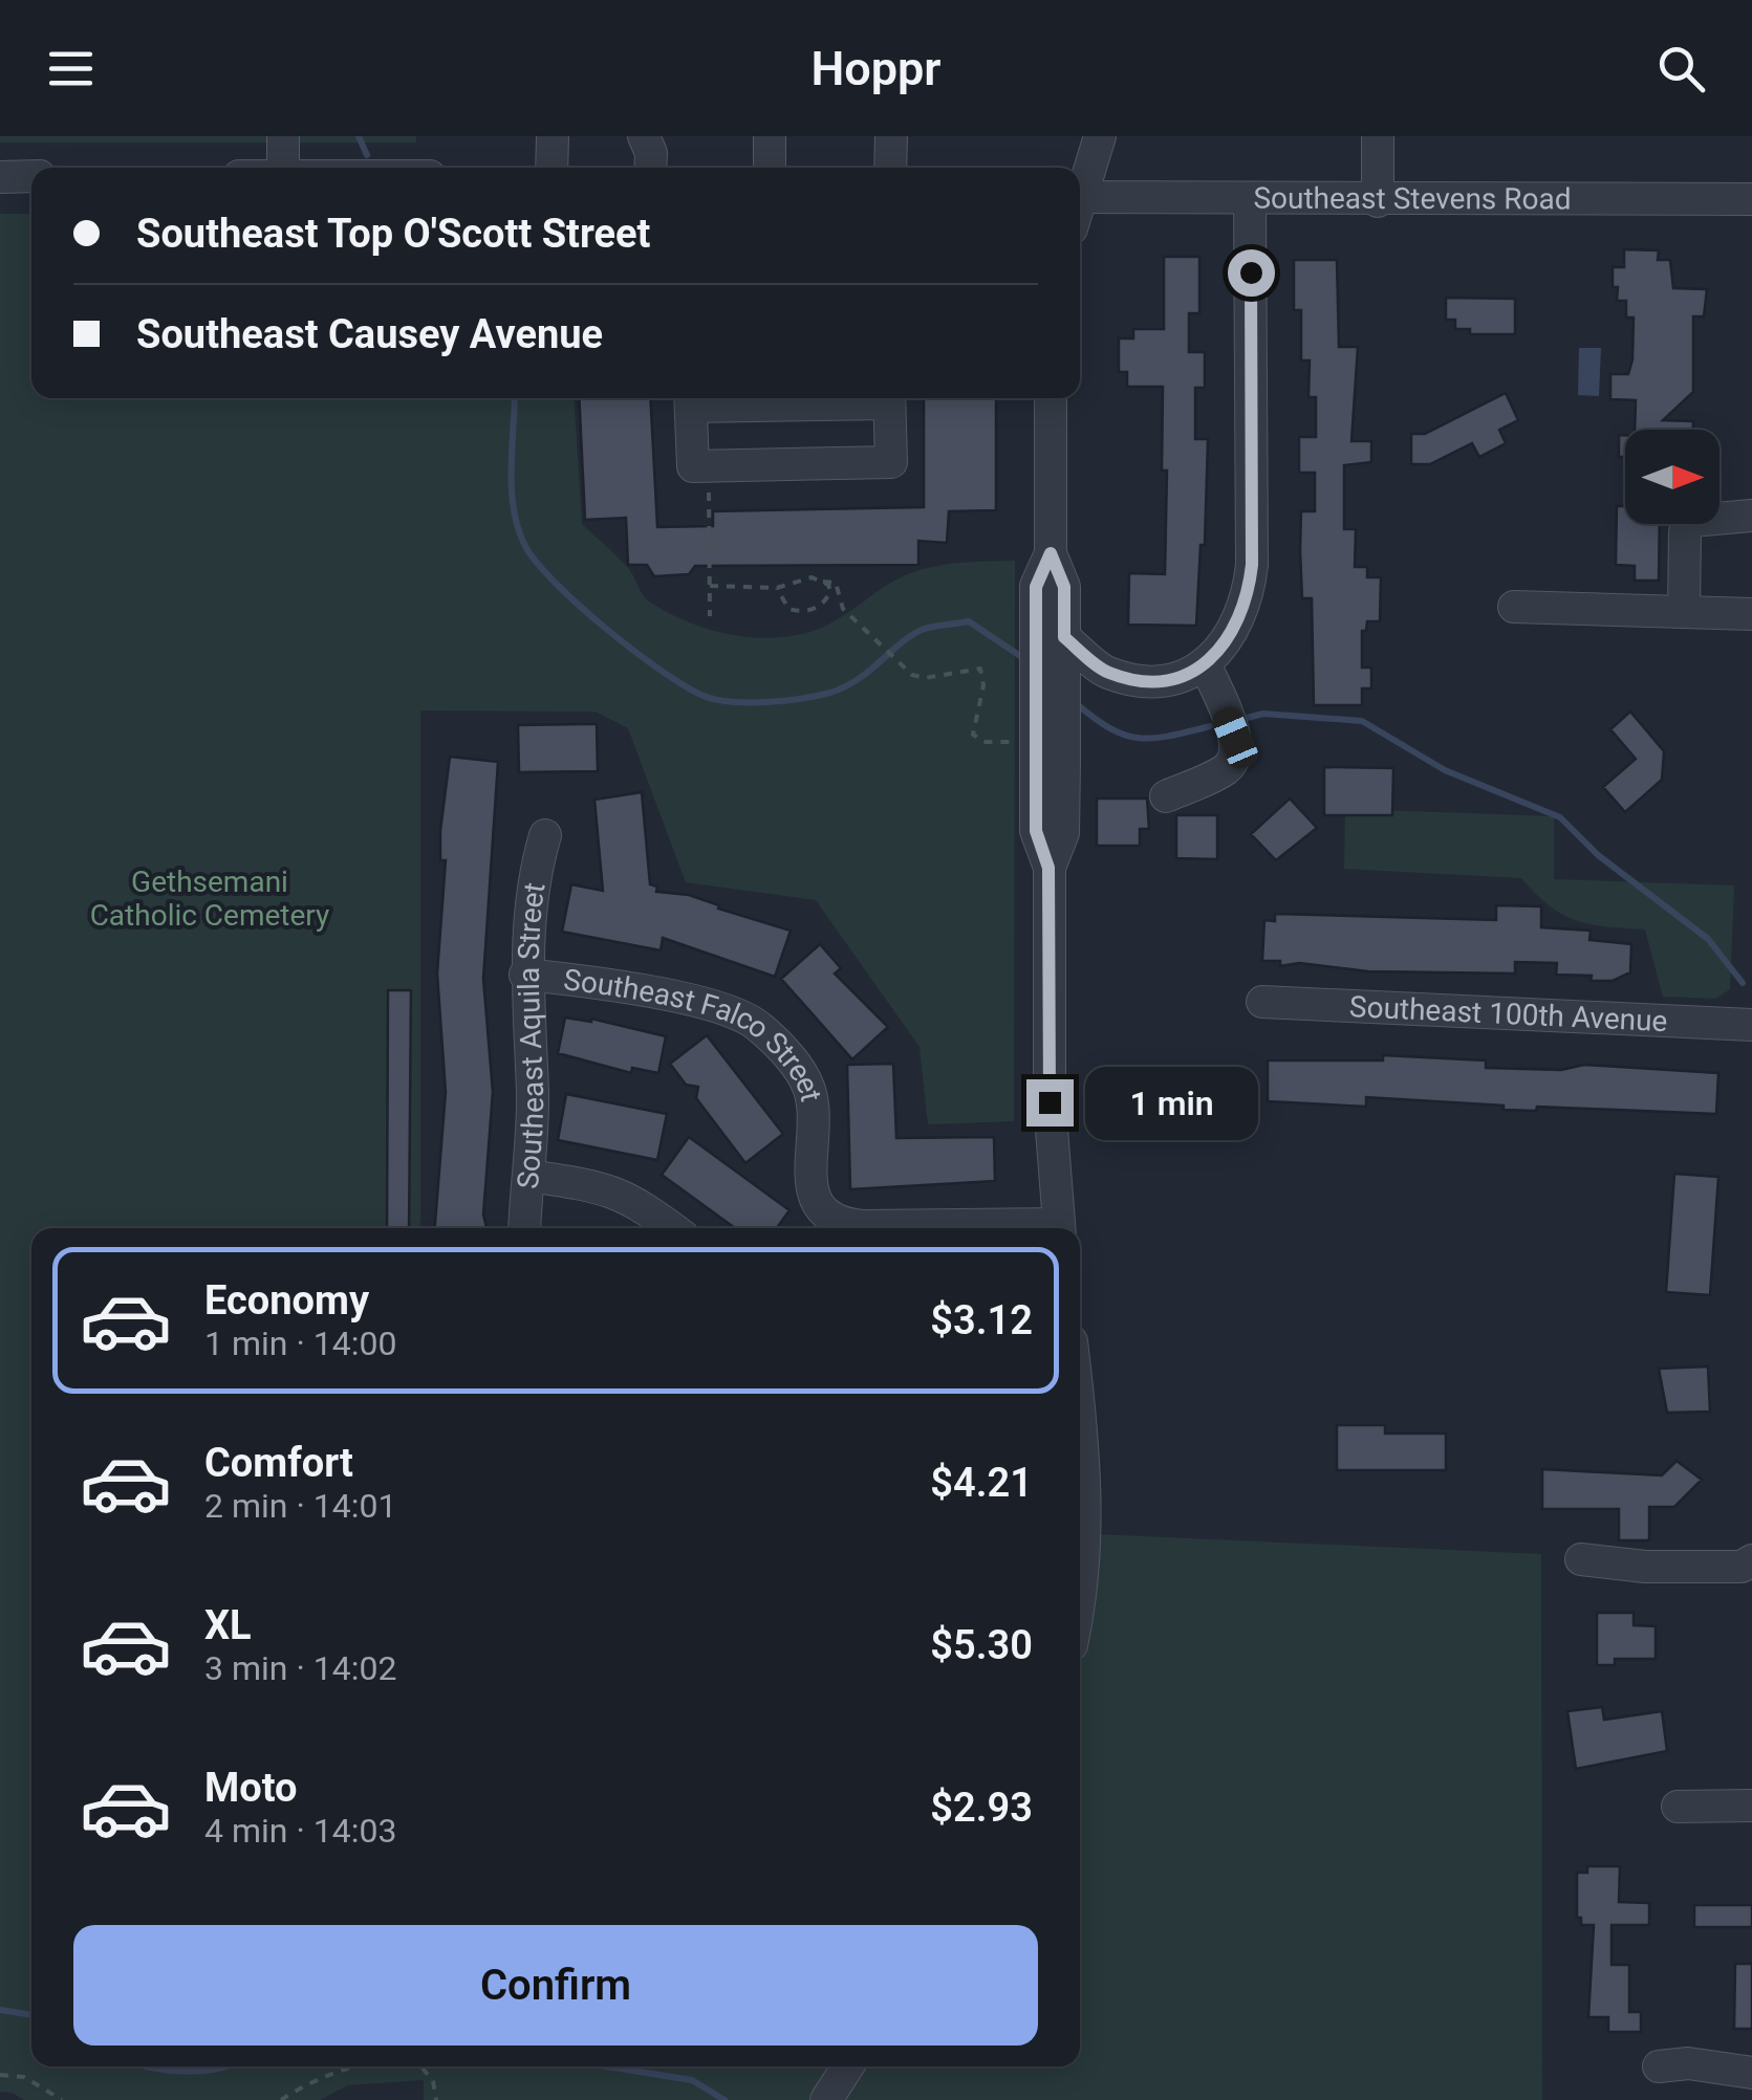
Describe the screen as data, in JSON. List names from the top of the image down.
{
  "streets": {
    "street": [
      "Southeast Stevens Road",
      "Southeast 100th Avenue",
      "Southeast Aquila Street",
      "Southeast Falco Street"
    ]
  },
  "crossings": [
    ["Southeast Aquila Street", "Southeast Falco Street"]
  ],
  "parks": ["Gethsemani Catholic Cemetery"],
  "north": "right",
  "page": {
    "header": "Hoppr",
    "banner": ["Southeast Top O'Scott Street", "Southeast Causey Avenue"],
    "bubble": "1 min",
    "list": [
      {
        "name": "Economy",
        "note": "1 min · 14:00",
        "value": "$3.12"
      },
      {
        "name": "Comfort",
        "note": "2 min · 14:01",
        "value": "$4.21"
      },
      {
        "name": "XL",
        "note": "3 min · 14:02",
        "value": "$5.30"
      },
      {
        "name": "Moto",
        "note": "4 min · 14:03",
        "value": "$2.93"
      }
    ],
    "buttons": "Confirm"
  }
}
